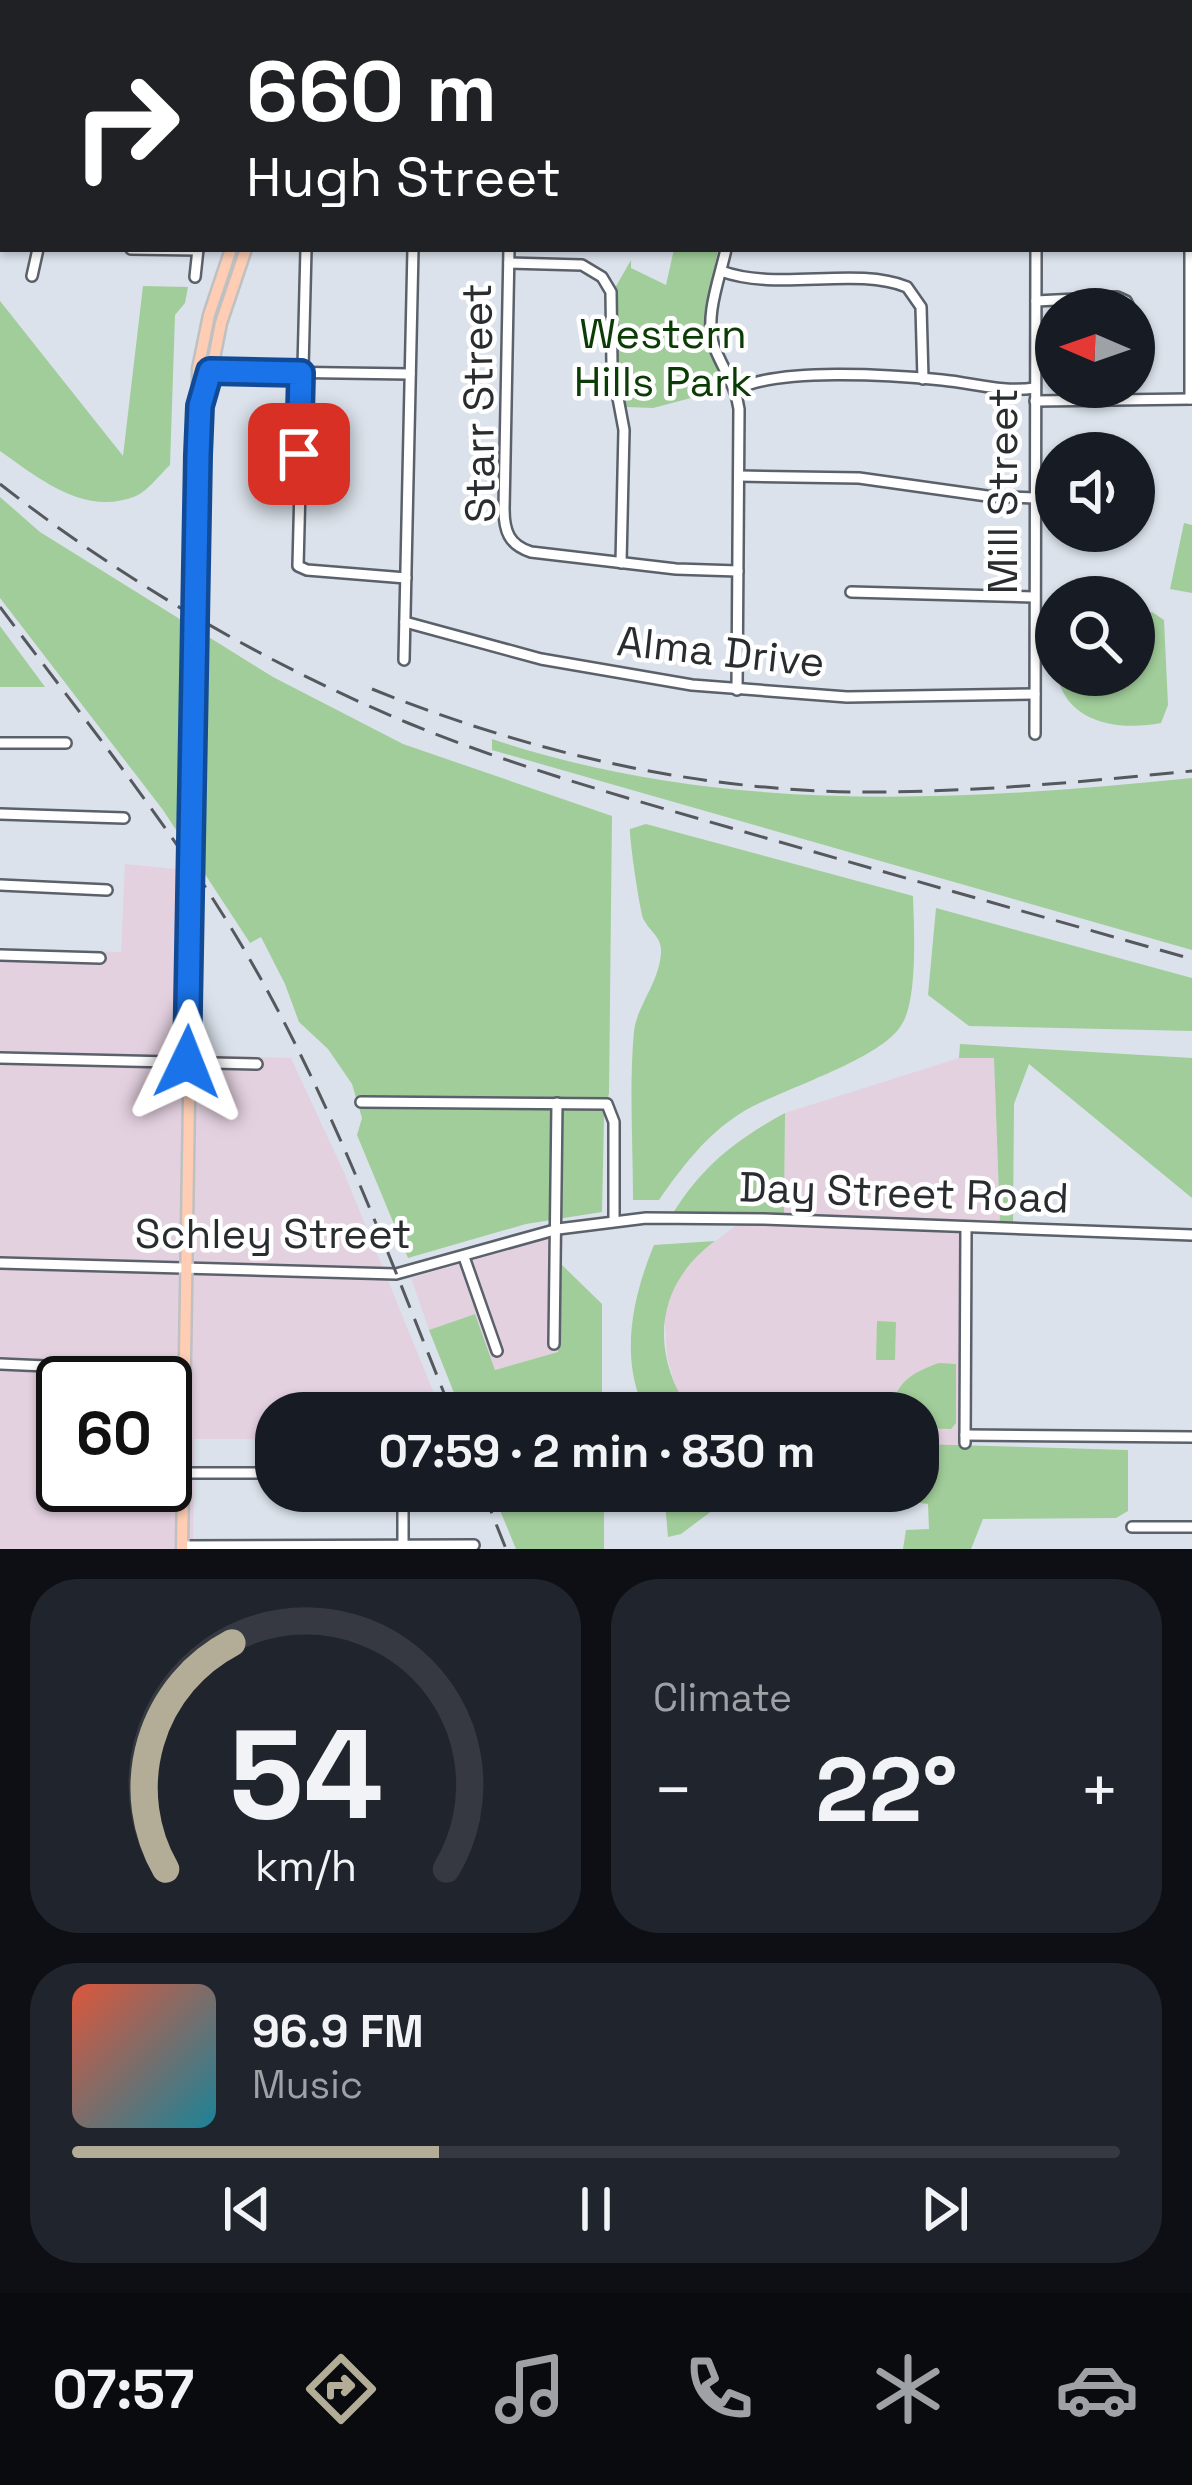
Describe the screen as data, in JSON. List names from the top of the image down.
{
  "streets": {
    "street": [
      "Starr Street",
      "Mill Street",
      "Alma Drive",
      "Day Street Road",
      "Schley Street"
    ]
  },
  "crossings": [
    ["Mill Street", "Alma Drive"],
    ["Day Street Road", "Schley Street"]
  ],
  "parks": ["Western Hills Park"],
  "north": "left",
  "page": {
    "turn": ["660 m", "Hugh Street"],
    "limit": "60",
    "trip": "07:59 · 2 min · 830 m",
    "tile": "Climate",
    "heat": ["−", "22°", "+"],
    "song": ["96.9 FM", "Music"],
    "tabs": "07:57",
    "gauge": ["54", "km/h"]
  }
}
